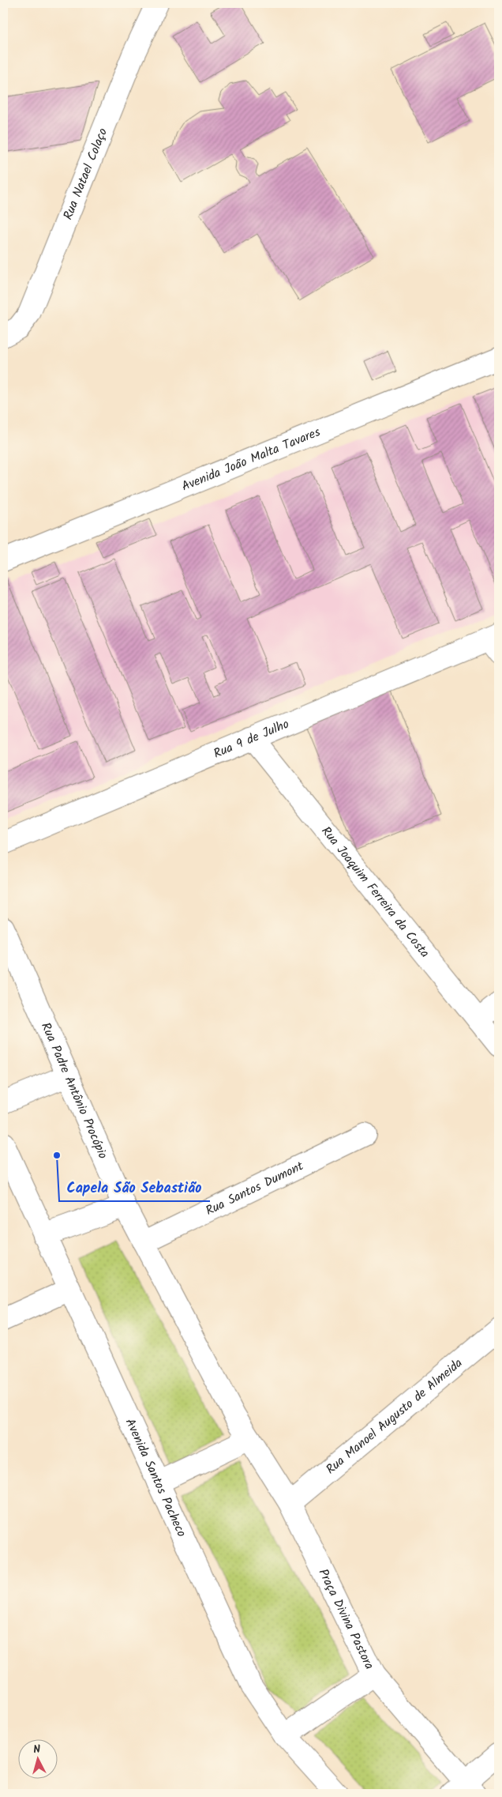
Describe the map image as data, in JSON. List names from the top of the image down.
{
  "streets": {
    "street": [
      "Rua Natael Colaço",
      "Avenida João Malta Tavares",
      "Rua 9 de Julho",
      "Rua Joaquim Ferreira da Costa",
      "Rua Padre Antônio Procópio",
      "Rua Santos Dumont",
      "Rua Manoel Augusto de Almeida",
      "Avenida Santos Pacheco",
      "Praça Divina Pastora"
    ]
  },
  "crossings": [
    ["Rua 9 de Julho", "Rua Joaquim Ferreira da Costa"],
    ["Rua Padre Antônio Procópio", "Rua Santos Dumont"],
    ["Rua Padre Antônio Procópio", "Praça Divina Pastora"],
    ["Rua Manoel Augusto de Almeida", "Praça Divina Pastora"]
  ],
  "places": ["Capela São Sebastião"],
  "north": "top"
}
